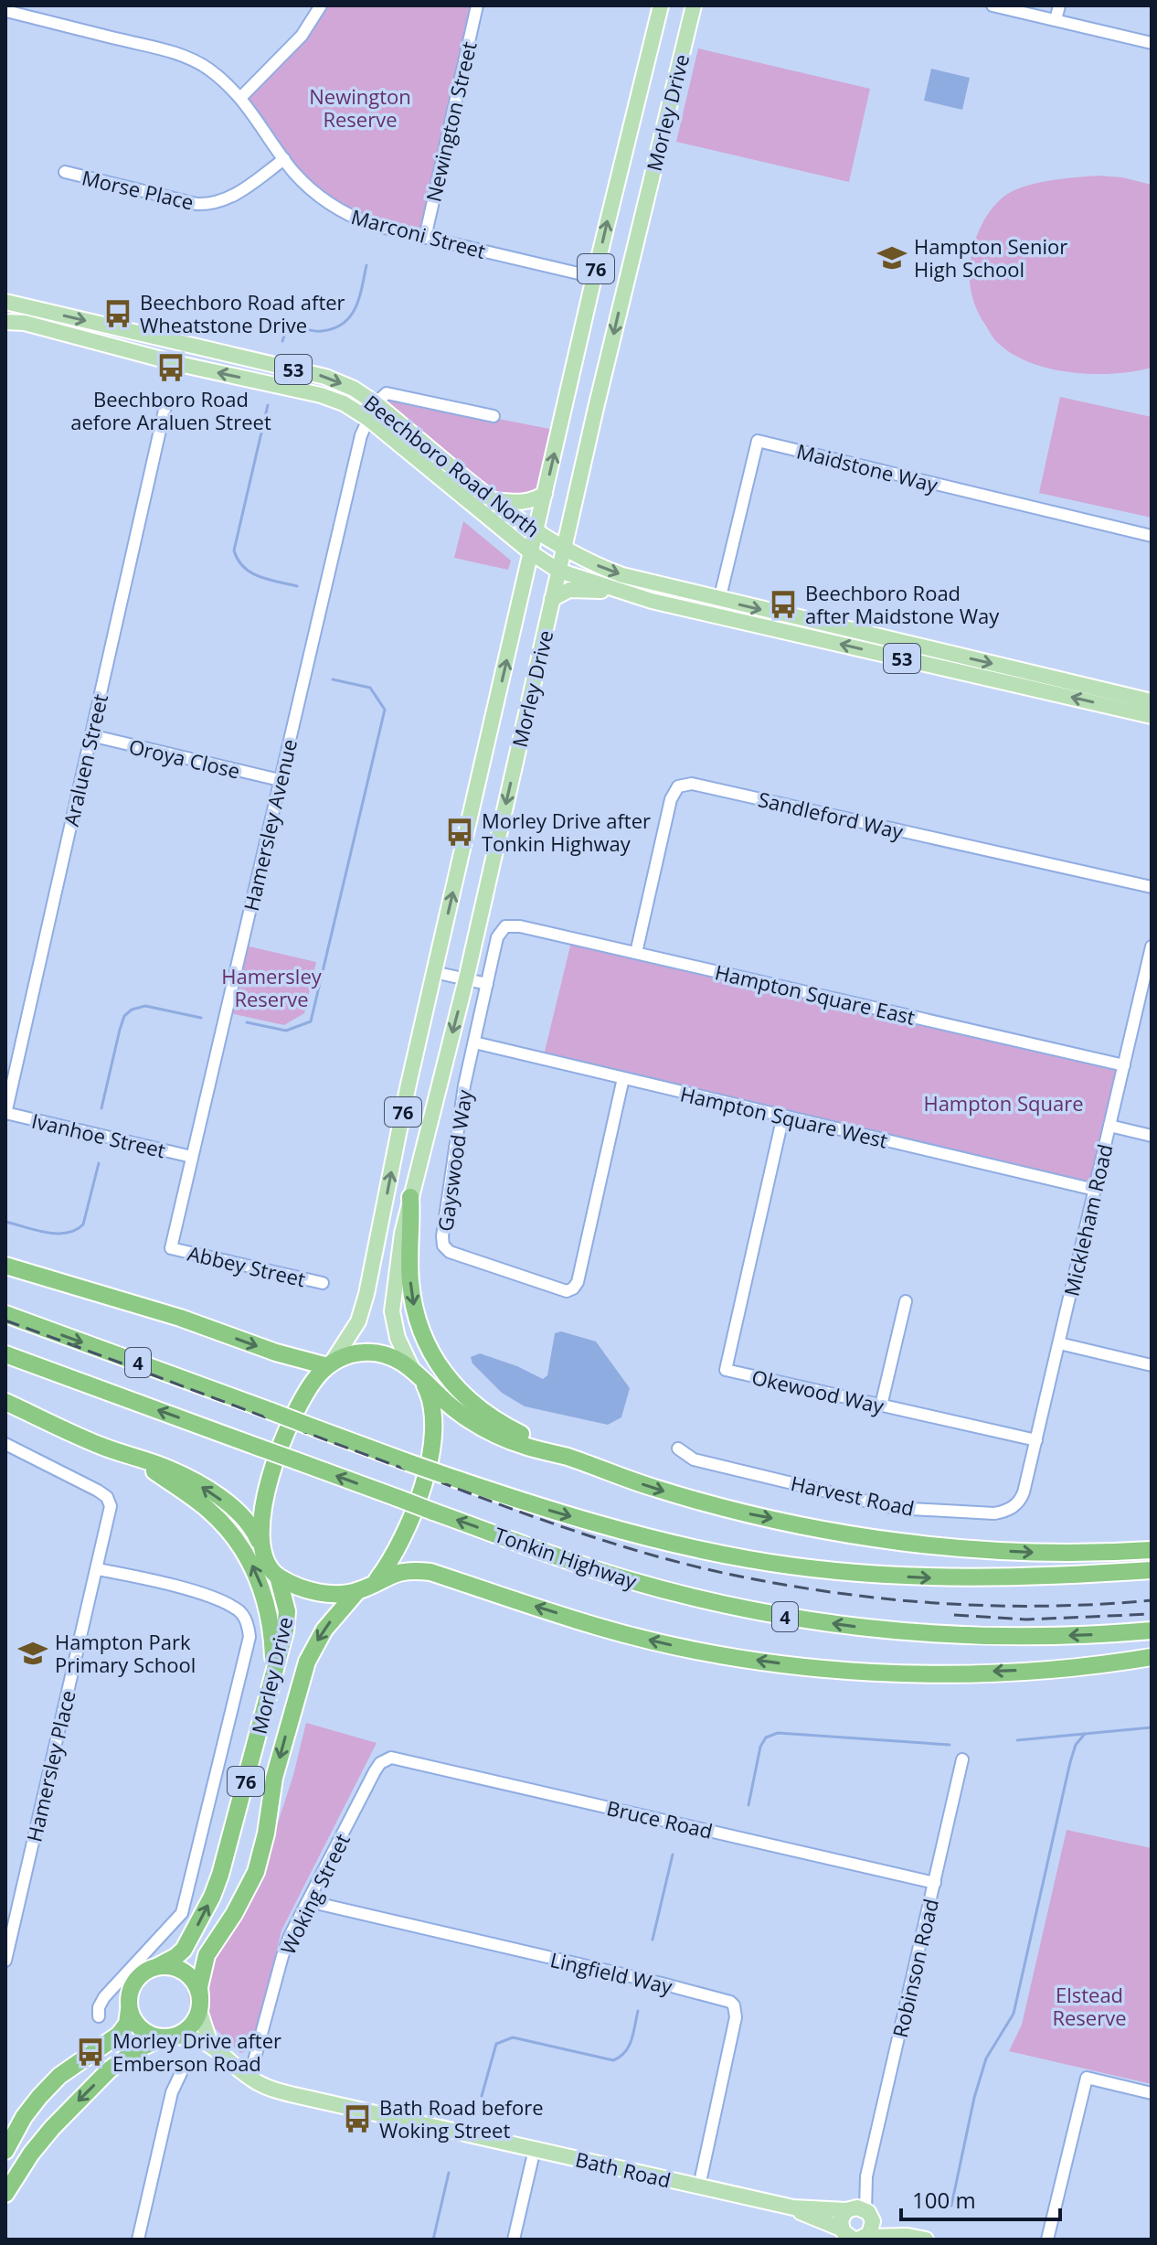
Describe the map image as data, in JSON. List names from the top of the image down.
{
  "streets": {
    "highway": [
      "Morley Drive",
      "76",
      "4",
      "Tonkin Highway"
    ],
    "main road": [
      "53",
      "Beechboro Road North",
      "Robinson Road",
      "Bath Road"
    ],
    "street": [
      "Newington Street",
      "Morse Place",
      "Marconi Street",
      "Maidstone Way",
      "Oroya Close",
      "Araluen Street",
      "Sandleford Way",
      "Hamersley Avenue",
      "Hampton Square East",
      "Hampton Square West",
      "Ivanhoe Street",
      "Gayswood Way",
      "Mickleham Road",
      "Abbey Street",
      "Okewood Way",
      "Harvest Road",
      "Hamersley Place",
      "Bruce Road",
      "Woking Street",
      "Lingfield Way"
    ]
  },
  "crossings": [
    ["Morley Drive", "Marconi Street"],
    ["Morley Drive", "76"],
    ["Morley Drive", "Beechboro Road North"],
    ["Morley Drive", "Bath Road"],
    ["Newington Street", "Marconi Street"],
    ["Morse Place", "Marconi Street"],
    ["Beechboro Road North", "Maidstone Way"],
    ["Beechboro Road North", "Hamersley Avenue"],
    ["Oroya Close", "Araluen Street"],
    ["Oroya Close", "Hamersley Avenue"],
    ["Araluen Street", "Ivanhoe Street"],
    ["Sandleford Way", "Hampton Square East"],
    ["Hamersley Avenue", "Ivanhoe Street"],
    ["Hamersley Avenue", "Abbey Street"],
    ["Hampton Square East", "Gayswood Way"],
    ["Hampton Square East", "Mickleham Road"],
    ["Hampton Square West", "Gayswood Way"],
    ["Hampton Square West", "Mickleham Road"],
    ["Hampton Square West", "Okewood Way"],
    ["Mickleham Road", "Okewood Way"],
    ["Mickleham Road", "Harvest Road"],
    ["Bruce Road", "Woking Street"],
    ["Bruce Road", "Robinson Road"],
    ["Woking Street", "Lingfield Way"],
    ["Woking Street", "Bath Road"],
    ["Robinson Road", "Bath Road"],
    ["Lingfield Way", "Bath Road"]
  ],
  "parks": [
    "Newington Reserve",
    "Hamersley Reserve",
    "Hampton Square",
    "Elstead Reserve"
  ],
  "places": {
    "school or university": ["Hampton Senior High School", "Hampton Park Primary School"],
    "bus stop": [
      "Beechboro Road after Wheatstone Drive",
      "Beechboro Road aefore Araluen Street",
      "Beechboro Road after Maidstone Way",
      "Morley Drive after Tonkin Highway",
      "Morley Drive after Emberson Road",
      "Bath Road before Woking Street"
    ]
  },
  "scale_bar": "100 m"
}
